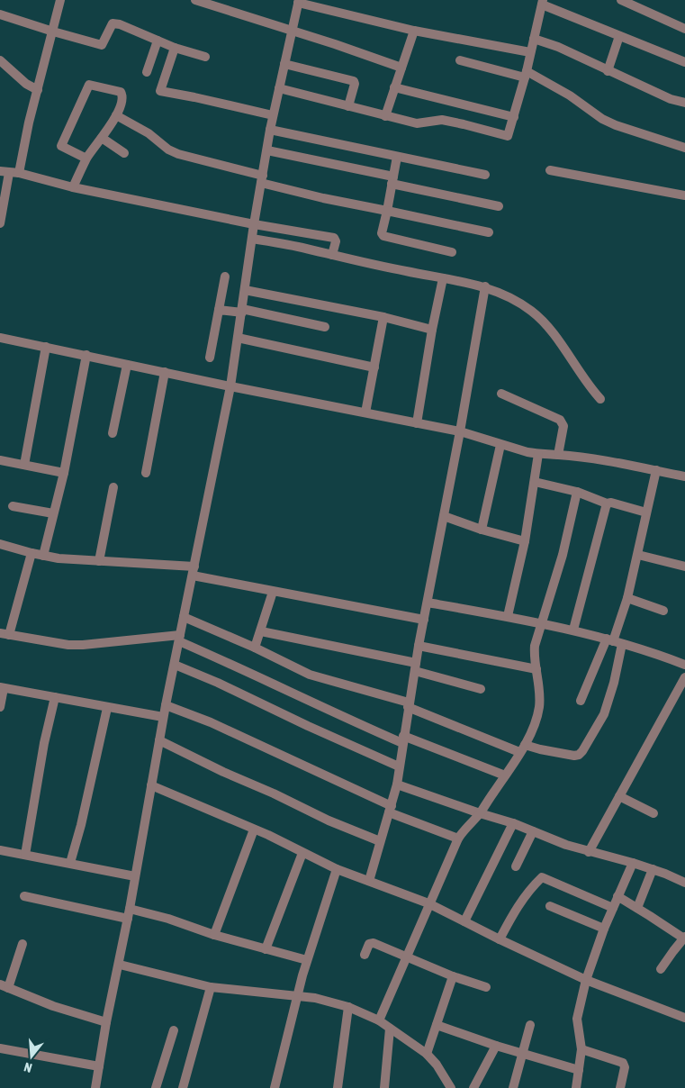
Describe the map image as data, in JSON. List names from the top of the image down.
{
  "north": "bottom"
}
